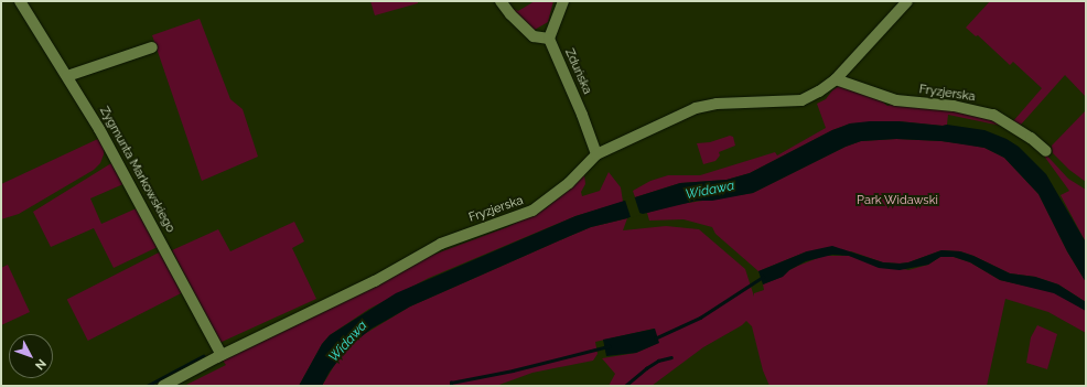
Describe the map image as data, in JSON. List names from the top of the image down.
{
  "streets": {
    "street": ["Zduńska", "Fryzjerska", "Zygmunta Markowskiego"]
  },
  "crossings": [
    ["Zduńska", "Fryzjerska"],
    ["Fryzjerska", "Zygmunta Markowskiego"]
  ],
  "water": ["Widawa"],
  "parks": ["Park Widawski"],
  "north": "bottom right"
}
